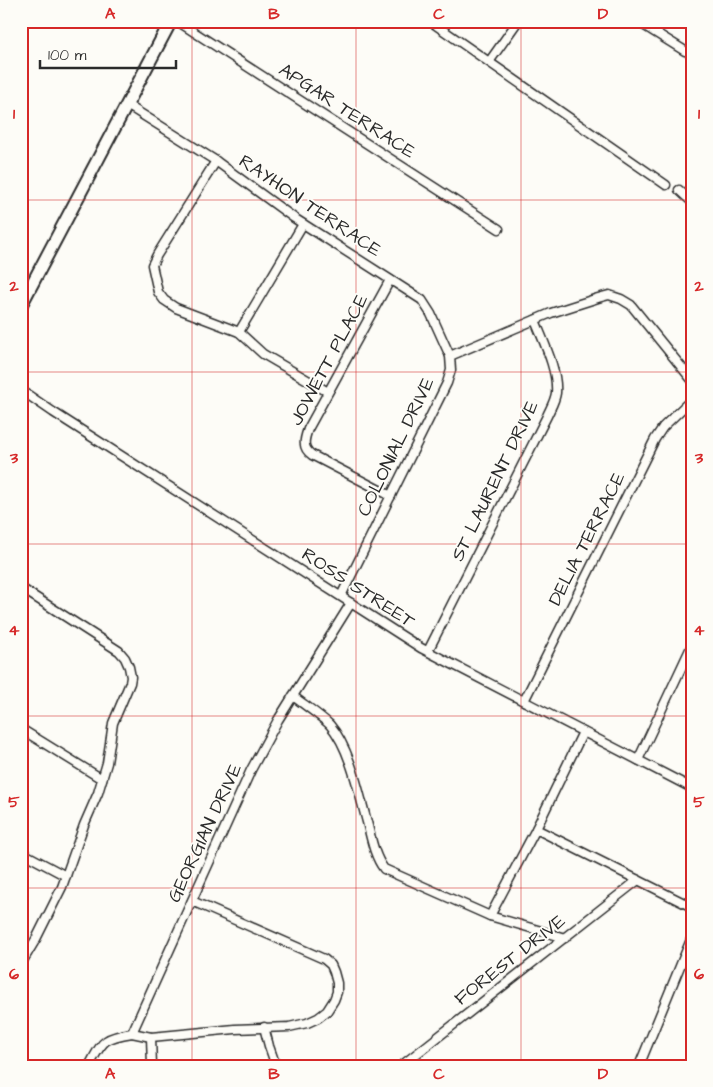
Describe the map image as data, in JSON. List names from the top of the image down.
{
  "streets": {
    "street": [
      "APGAR TERRACE",
      "RAYHON TERRACE",
      "JOWETT PLACE",
      "COLONIAL DRIVE",
      "ST LAURENT DRIVE",
      "DELIA TERRACE",
      "ROSS STREET",
      "GEORGIAN DRIVE",
      "FOREST DRIVE"
    ]
  },
  "crossings": [
    ["RAYHON TERRACE", "JOWETT PLACE"],
    ["RAYHON TERRACE", "COLONIAL DRIVE"],
    ["JOWETT PLACE", "COLONIAL DRIVE"],
    ["COLONIAL DRIVE", "ROSS STREET"],
    ["ST LAURENT DRIVE", "ROSS STREET"],
    ["DELIA TERRACE", "ROSS STREET"],
    ["ROSS STREET", "GEORGIAN DRIVE"]
  ],
  "scale_bar": "100 m",
  "grid": {
    "columns": [
      "A",
      "B",
      "C",
      "D"
    ],
    "rows": [
      "1",
      "2",
      "3",
      "4",
      "5",
      "6"
    ]
  }
}
